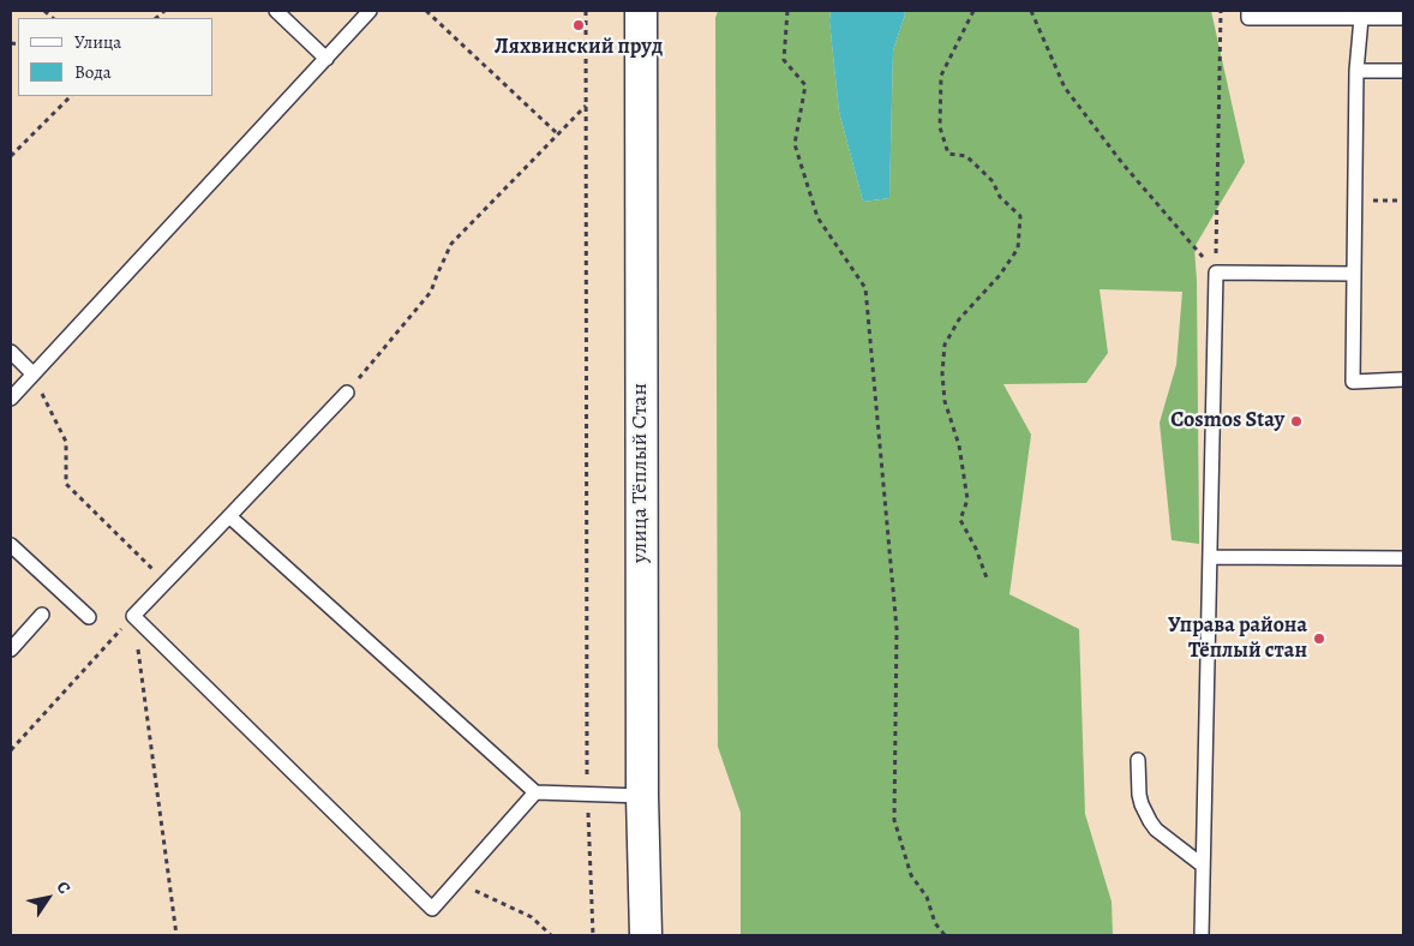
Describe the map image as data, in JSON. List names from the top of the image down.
{
  "streets": {
    "street": ["улица Тёплый Стан"]
  },
  "places": ["Ляхвинский пруд", "Cosmos Stay", "Управа района Тёплый стан"],
  "legend": ["Улица", "Вода"],
  "north": "top right"
}
